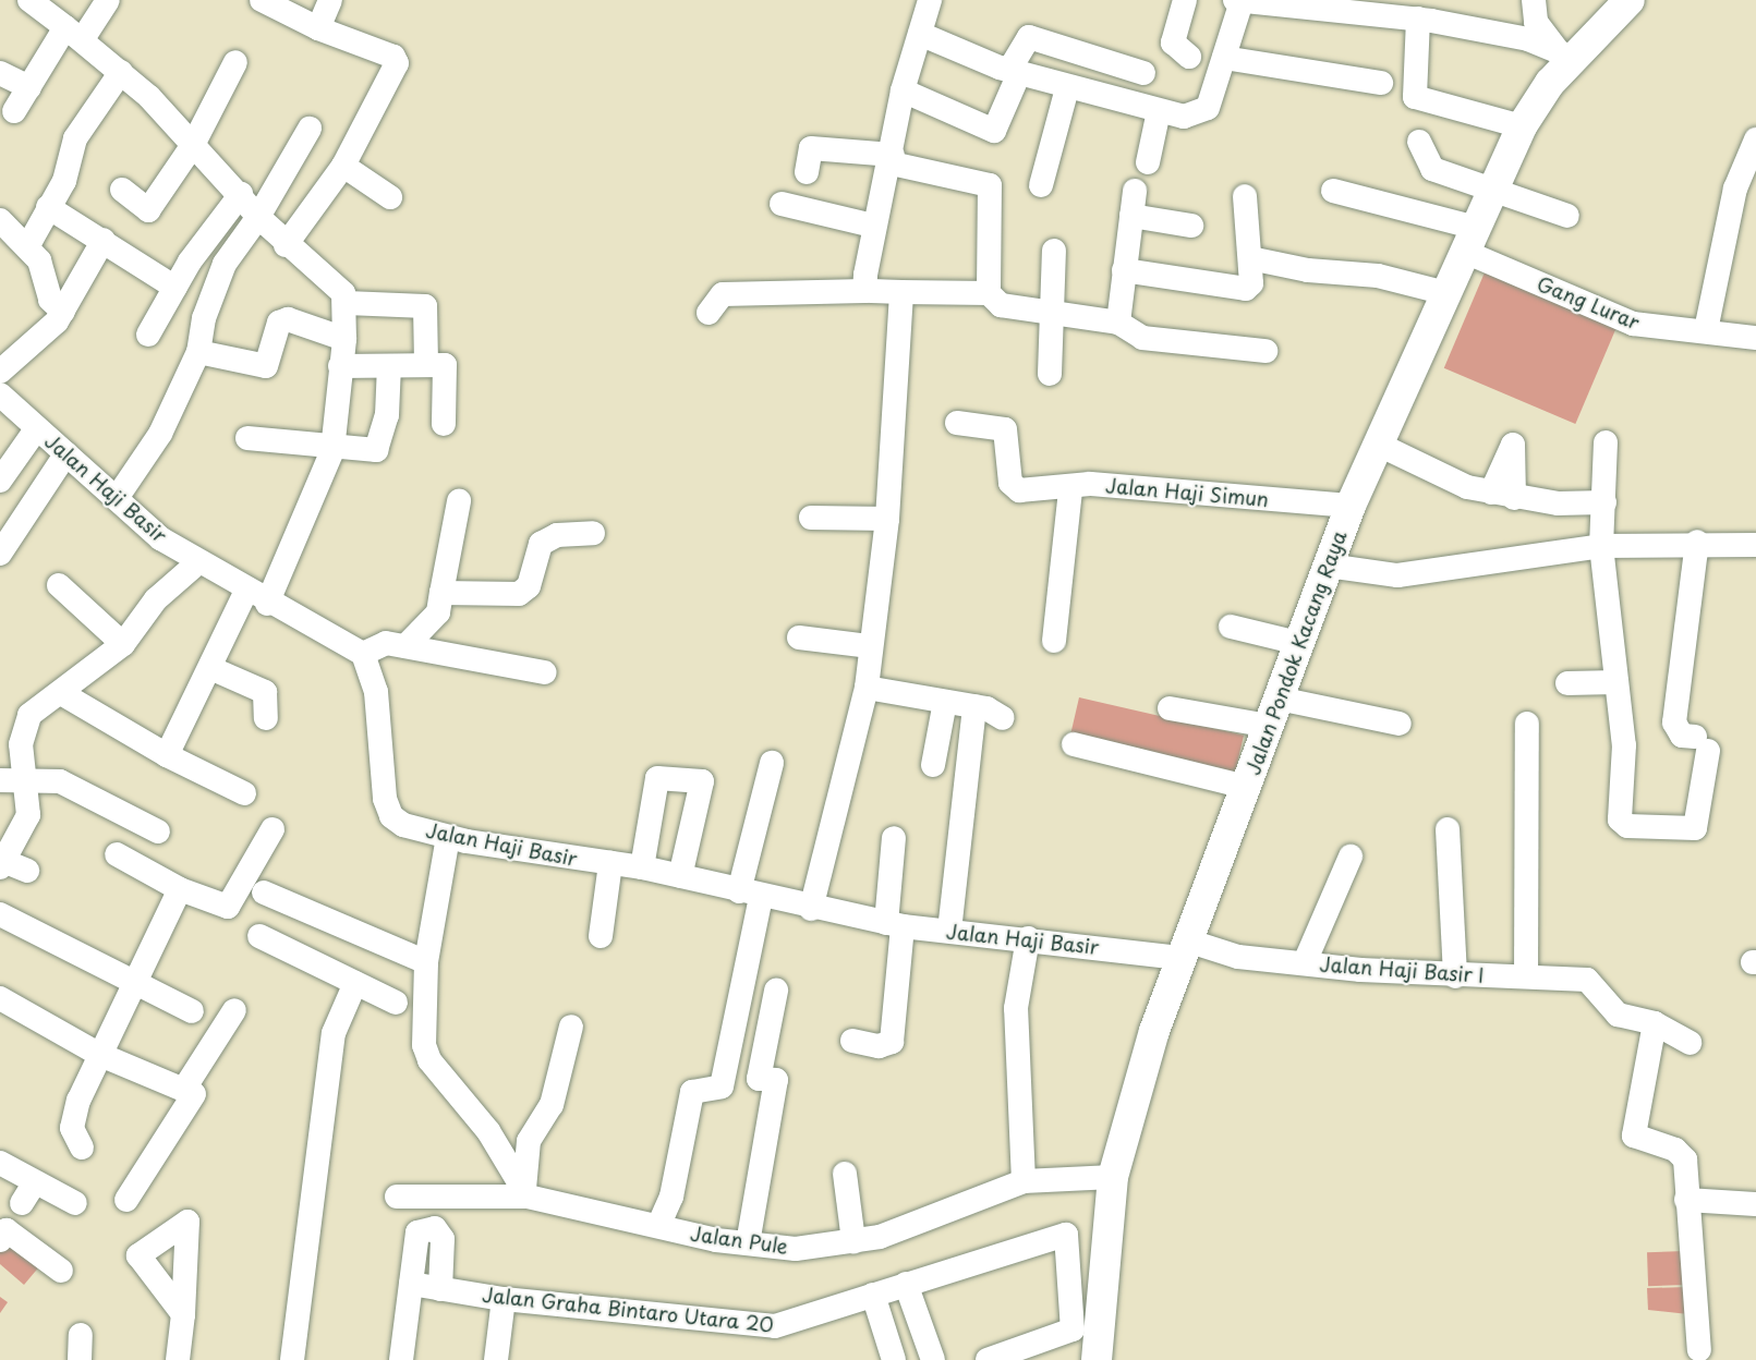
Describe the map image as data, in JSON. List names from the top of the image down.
{
  "streets": {
    "main road": ["Jalan Pondok Kacang Raya"],
    "street": [
      "Gang Lurar",
      "Jalan Haji Basir",
      "Jalan Haji Simun",
      "Jalan Haji Basir I",
      "Jalan Pule",
      "Jalan Graha Bintaro Utara 20"
    ]
  },
  "crossings": [
    ["Gang Lurar", "Jalan Pondok Kacang Raya"],
    ["Jalan Haji Basir", "Jalan Pondok Kacang Raya"],
    ["Jalan Haji Basir", "Jalan Haji Basir I"],
    ["Jalan Haji Simun", "Jalan Pondok Kacang Raya"],
    ["Jalan Pondok Kacang Raya", "Jalan Haji Basir I"],
    ["Jalan Pondok Kacang Raya", "Jalan Pule"]
  ]
}
